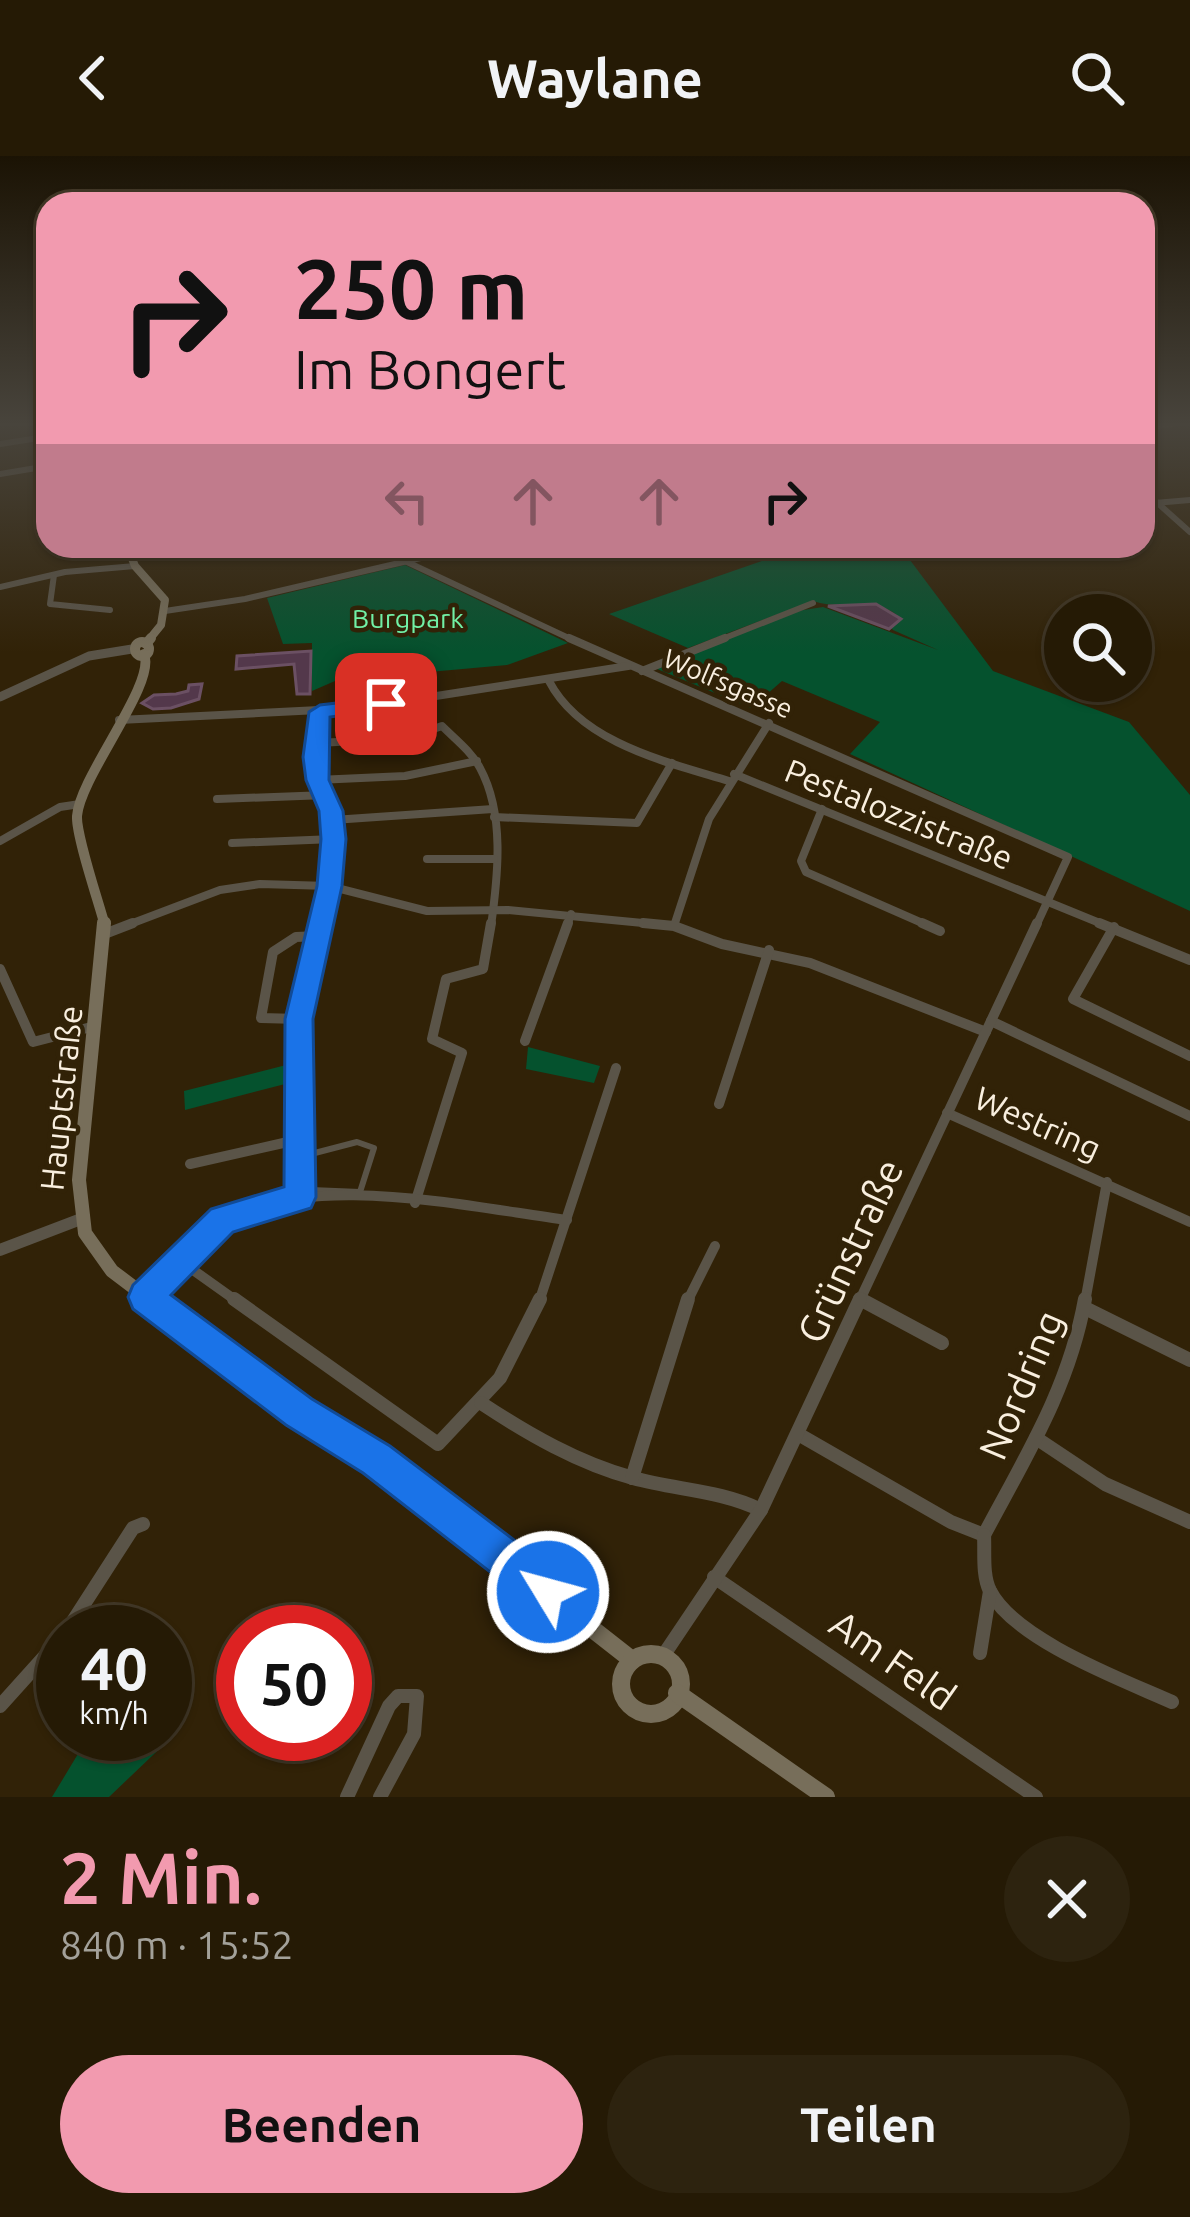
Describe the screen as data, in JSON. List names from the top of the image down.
{
  "streets": {
    "main road": ["Hauptstraße"],
    "street": [
      "Wolfsgasse",
      "Pestalozzistraße",
      "Westring",
      "Grünstraße",
      "Nordring",
      "Am Feld"
    ]
  },
  "crossings": [
    ["Wolfsgasse", "Grünstraße"],
    ["Pestalozzistraße", "Grünstraße"],
    ["Hauptstraße", "Grünstraße"],
    ["Westring", "Grünstraße"],
    ["Westring", "Nordring"],
    ["Grünstraße", "Am Feld"]
  ],
  "parks": ["Burgpark"],
  "page": {
    "header": "Waylane",
    "turn": ["250 m", "Im Bongert"],
    "speed": "40 km/h",
    "limit": "50",
    "heading": ["2 Min.", "840 m · 15:52"],
    "buttons": ["Beenden", "Teilen"]
  }
}
